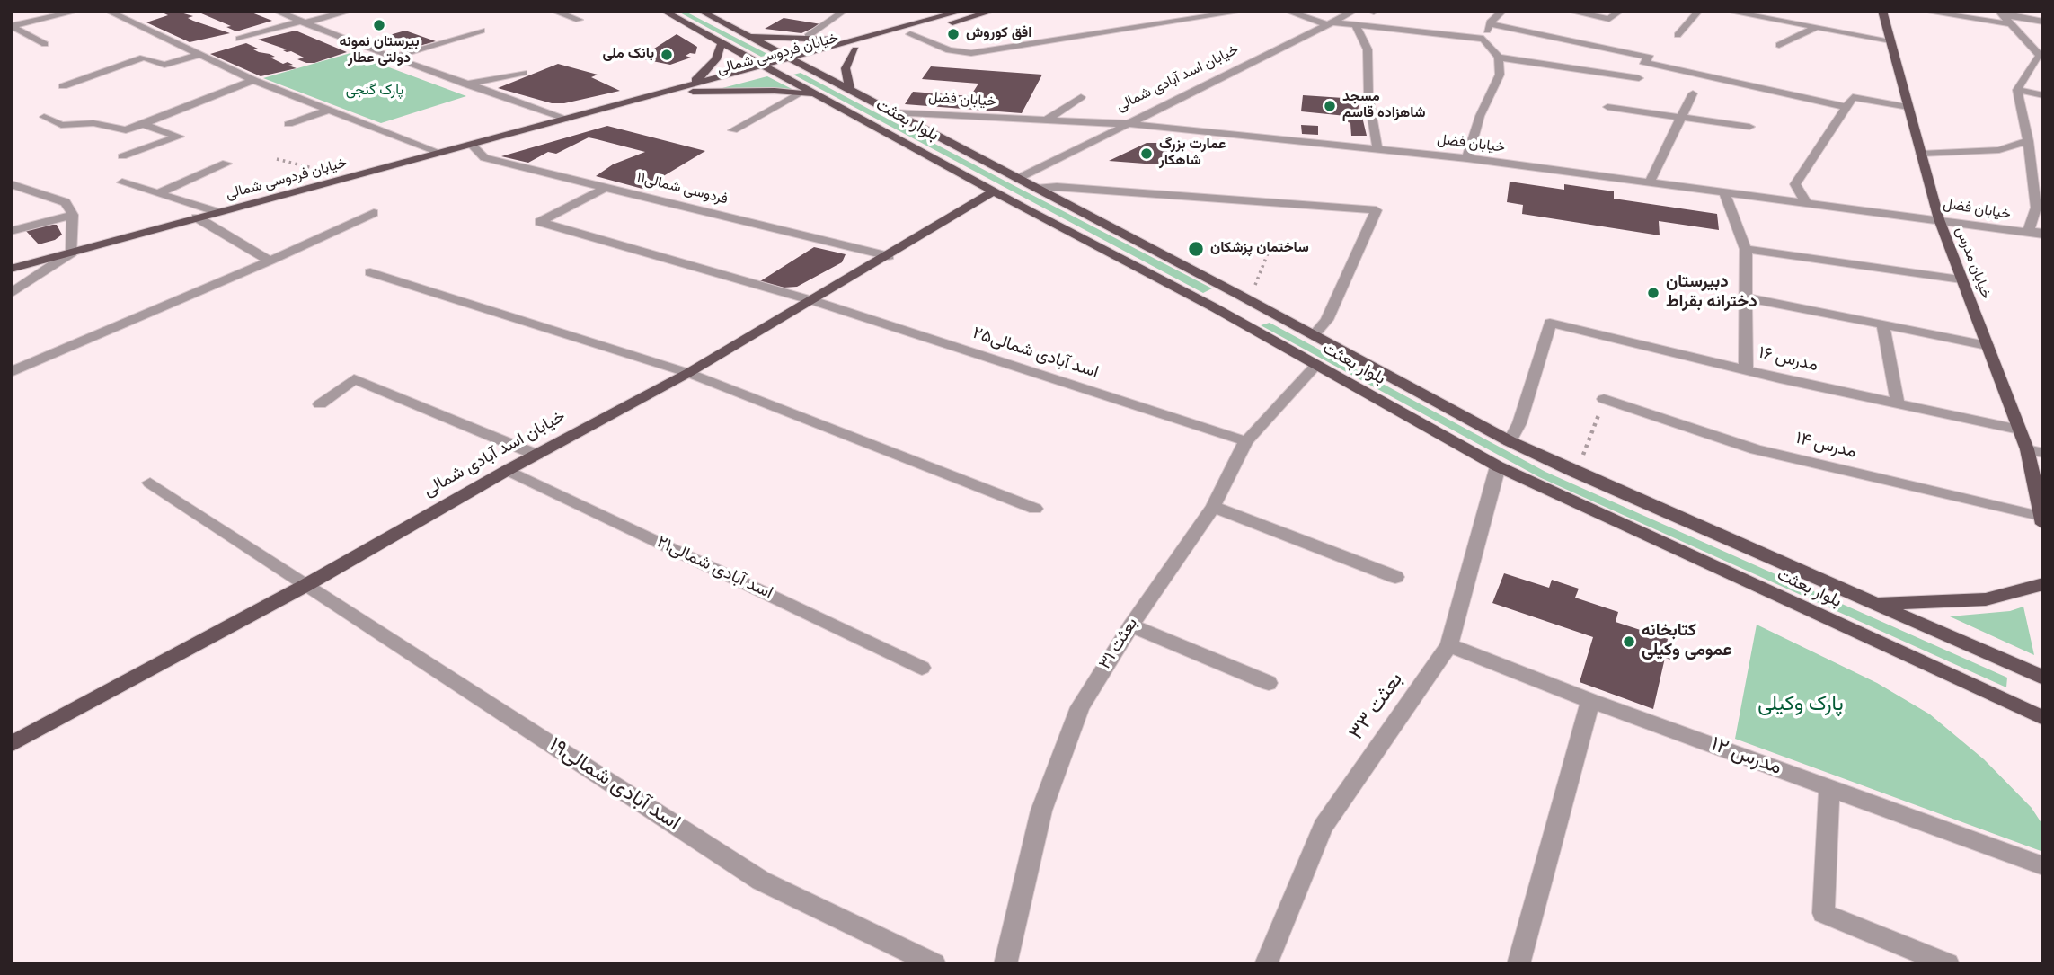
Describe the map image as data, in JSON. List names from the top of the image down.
{
  "streets": {
    "main road": [
      "خیابان فردوسی شمالی",
      "خیابان اسد آبادی شمالی",
      "بلوار بعثت",
      "خیابان مدرس"
    ],
    "street": [
      "خیابان فضل",
      "فردوسی شمالی۱۱",
      "اسد آبادی شمالی۲۵",
      "مدرس ۱۶",
      "مدرس ۱۴",
      "اسد آبادی شمالی۲۱",
      "بعثت ۳۱",
      "بعثت ۳۳",
      "مدرس ۱۲",
      "اسد آبادی شمالی۱۹"
    ]
  },
  "crossings": [
    ["خیابان فردوسی شمالی", "بلوار بعثت"],
    ["خیابان فردوسی شمالی", "فردوسی شمالی۱۱"],
    ["خیابان اسد آبادی شمالی", "خیابان فضل"],
    ["خیابان اسد آبادی شمالی", "بلوار بعثت"],
    ["خیابان اسد آبادی شمالی", "فردوسی شمالی۱۱"],
    ["خیابان اسد آبادی شمالی", "اسد آبادی شمالی۲۵"],
    ["خیابان اسد آبادی شمالی", "اسد آبادی شمالی۲۱"],
    ["خیابان اسد آبادی شمالی", "اسد آبادی شمالی۱۹"],
    ["خیابان فضل", "بلوار بعثت"],
    ["خیابان فضل", "خیابان مدرس"],
    ["بلوار بعثت", "مدرس ۱۶"],
    ["بلوار بعثت", "بعثت ۳۱"],
    ["بلوار بعثت", "بعثت ۳۳"],
    ["فردوسی شمالی۱۱", "اسد آبادی شمالی۲۵"],
    ["خیابان مدرس", "مدرس ۱۶"],
    ["خیابان مدرس", "مدرس ۱۴"],
    ["اسد آبادی شمالی۲۵", "بعثت ۳۱"],
    ["بعثت ۳۳", "مدرس ۱۲"]
  ],
  "parks": ["پارک گنجی", "پارک وکیلی"],
  "places": [
    "بیرستان نمونه دولتی عطار",
    "افق کوروش",
    "بانک ملی",
    "مسجد شاهزاده قاسم",
    "عمارت بزرگ شاهکار",
    "ساختمان پزشکان",
    "دبیرستان دخترانه بقراط",
    "کتابخانه عمومی وکیلی"
  ]
}
